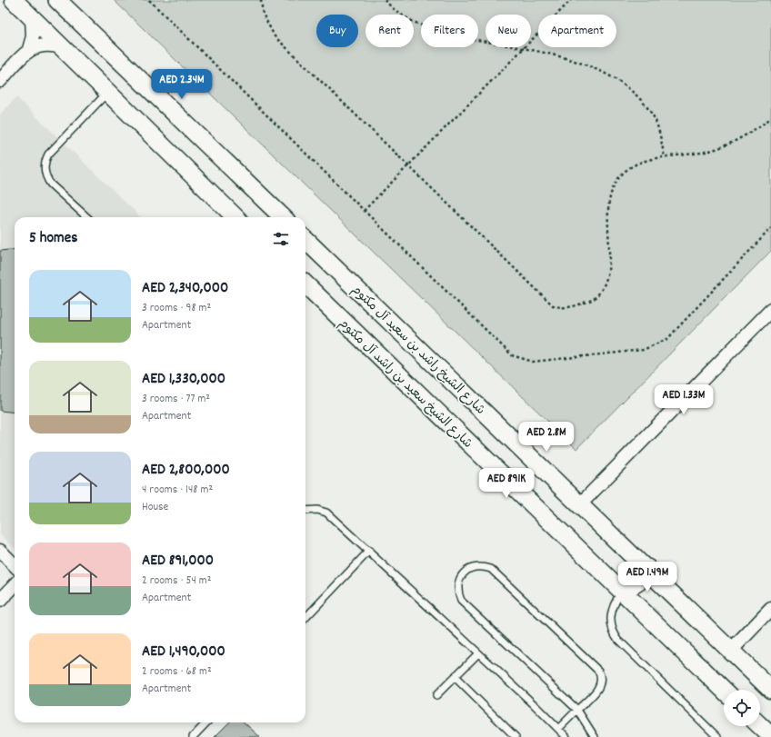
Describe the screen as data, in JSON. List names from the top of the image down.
{
  "streets": {
    "main road": ["شارع الشيخ راشد بن سعيد آل مكتوم", "شارع الشيخ سعيد بن راشد آل مكتوم"]
  },
  "page": {
    "chip": [
      "Buy",
      "Rent",
      "Filters",
      "New",
      "Apartment"
    ],
    "price": [
      "AED 2.34M",
      "AED 1.33M",
      "AED 2.8M",
      "AED 891K",
      "AED 1.49M"
    ],
    "heading": "5 homes",
    "list": [
      {
        "name": "AED 2,340,000",
        "note": "3 rooms · 98 m² · Apartment"
      },
      {
        "name": "AED 1,330,000",
        "note": "3 rooms · 77 m² · Apartment"
      },
      {
        "name": "AED 2,800,000",
        "note": "4 rooms · 148 m² · House"
      },
      {
        "name": "AED 891,000",
        "note": "2 rooms · 54 m² · Apartment"
      },
      {
        "name": "AED 1,490,000",
        "note": "2 rooms · 68 m² · Apartment"
      }
    ]
  }
}
